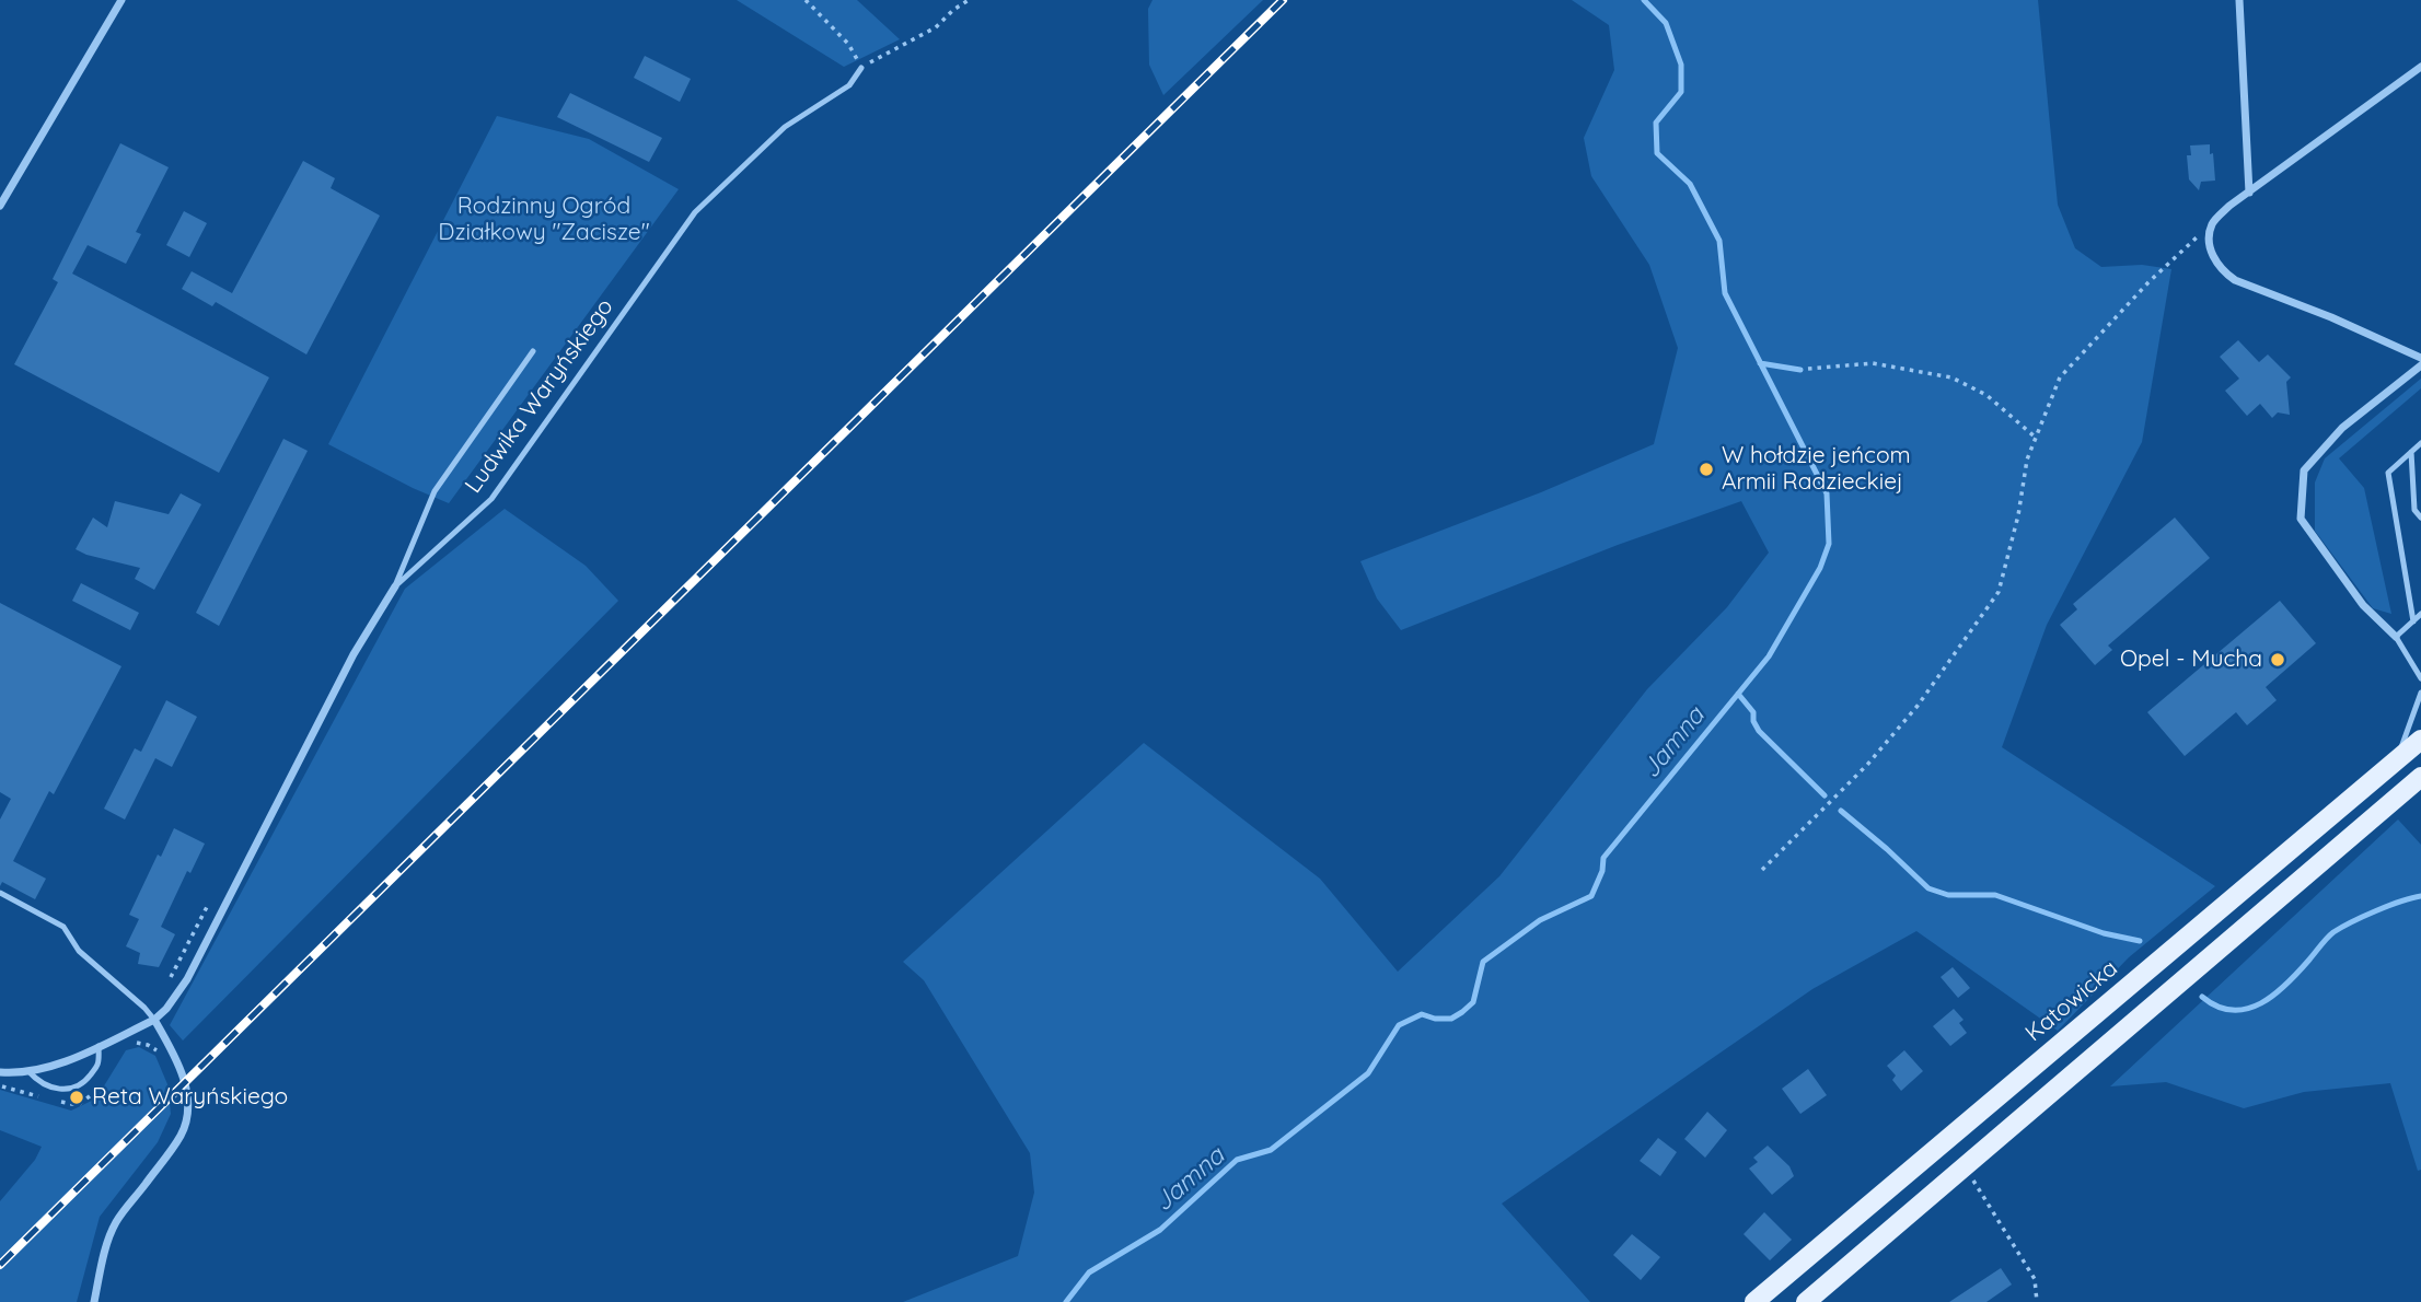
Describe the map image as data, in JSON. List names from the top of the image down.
{
  "streets": {
    "main road": ["Katowicka"],
    "street": ["Ludwika Waryńskiego"]
  },
  "water": ["Jamna"],
  "parks": ["Rodzinny Ogród Działkowy \"Zacisze\""],
  "places": ["W hołdzie jeńcom Armii Radzieckiej", "Opel - Mucha", "Reta Waryńskiego"]
}
